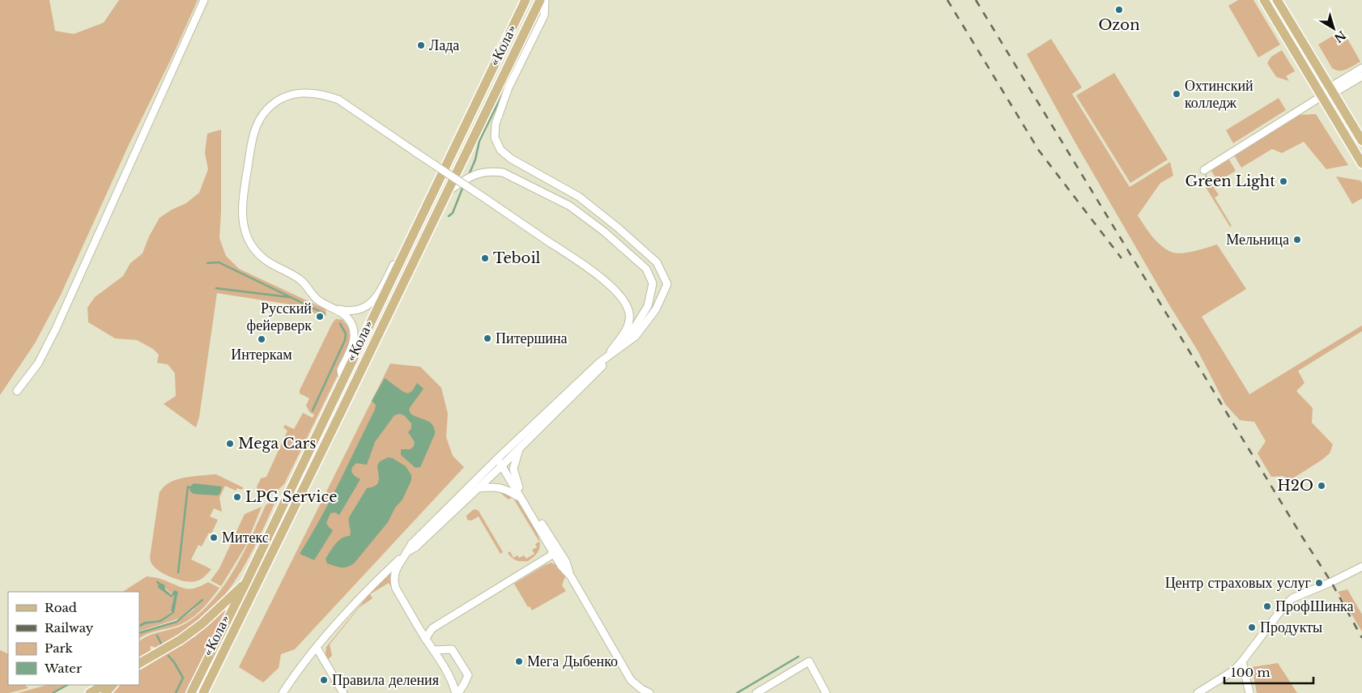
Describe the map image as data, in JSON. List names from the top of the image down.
{
  "streets": {
    "main road": ["«Кола»"]
  },
  "places": [
    "Ozon",
    "Лада",
    "Охтинский колледж",
    "Green Light",
    "Мельница",
    "Teboil",
    "Русский фейерверк",
    "Питершина",
    "Интеркам",
    "Mega Cars",
    "H2O",
    "LPG Service",
    "Митекс",
    "Центр страховых услуг",
    "ПрофШинка",
    "Продукты",
    "Мега Дыбенко",
    "Правила деления"
  ],
  "legend": [
    "Road",
    "Railway",
    "Park",
    "Water"
  ],
  "scale_bar": "100 m",
  "north": "bottom right"
}
